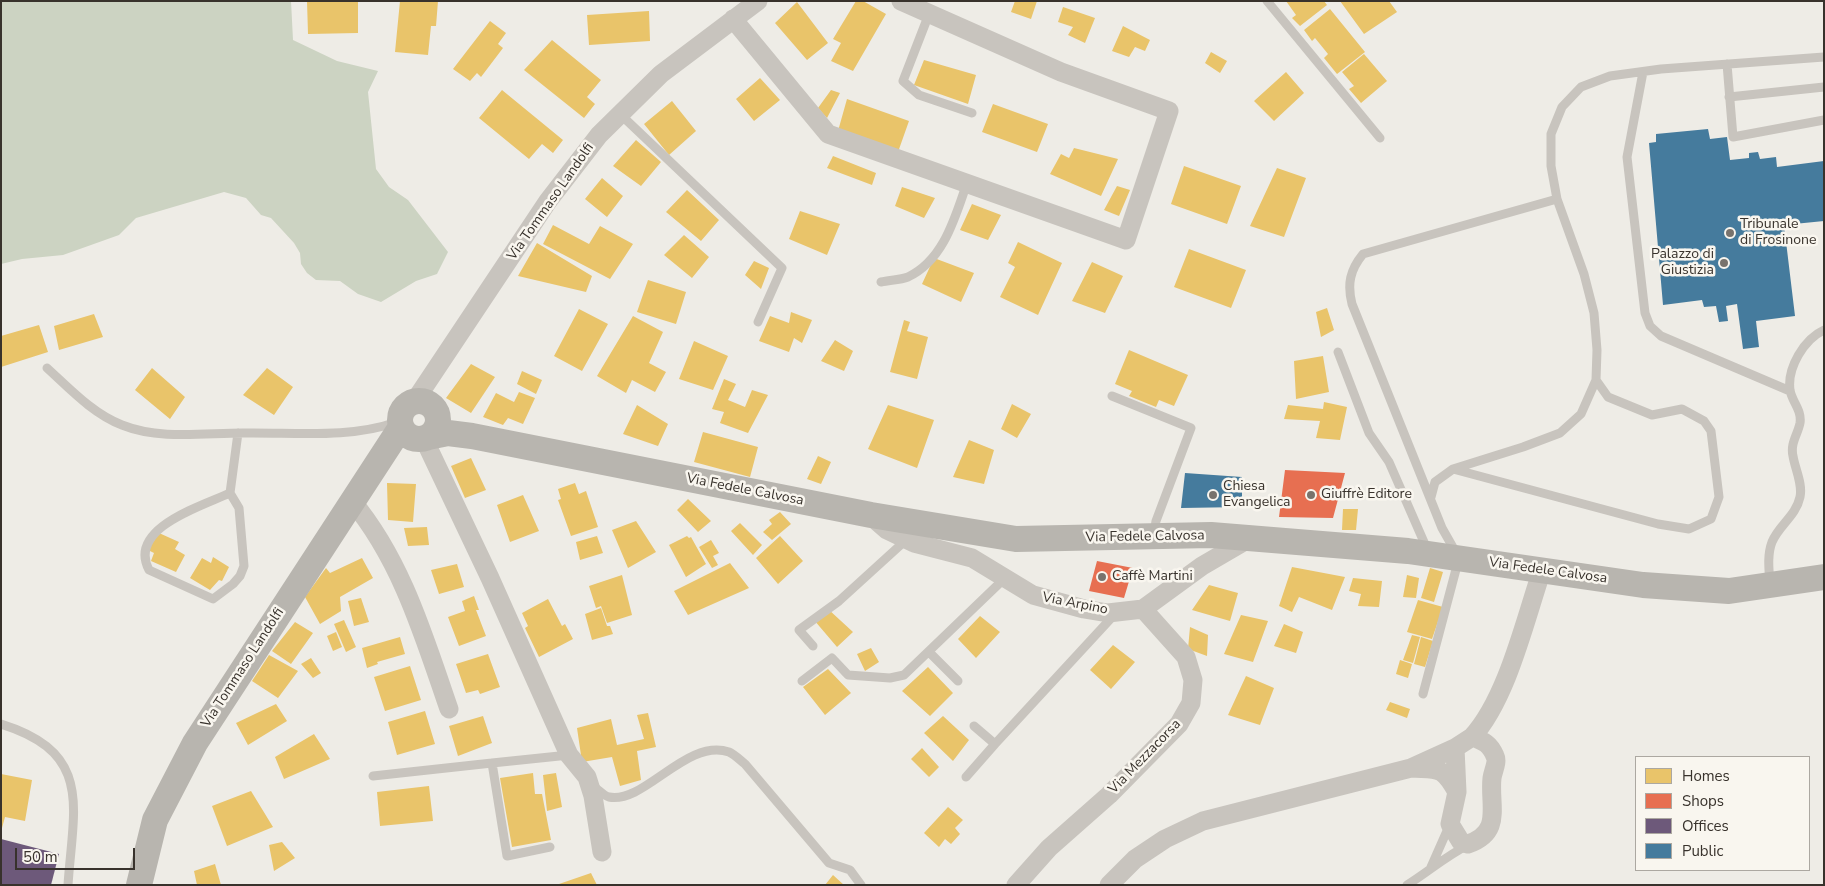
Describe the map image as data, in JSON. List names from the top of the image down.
{
  "streets": {
    "street": [
      "Via Tommaso Landolfi",
      "Via Fedele Calvosa",
      "Via Arpino",
      "Via Mezzacorsa"
    ]
  },
  "crossings": [
    ["Via Tommaso Landolfi", "Via Fedele Calvosa"],
    ["Via Fedele Calvosa", "Via Arpino"],
    ["Via Arpino", "Via Mezzacorsa"]
  ],
  "places": [
    "Tribunale di Frosinone",
    "Palazzo di Giustizia",
    "Chiesa Evangelica",
    "Giuffrè Editore",
    "Caffè Martini"
  ],
  "legend": [
    "Homes",
    "Shops",
    "Offices",
    "Public"
  ],
  "scale_bar": "50 m"
}
